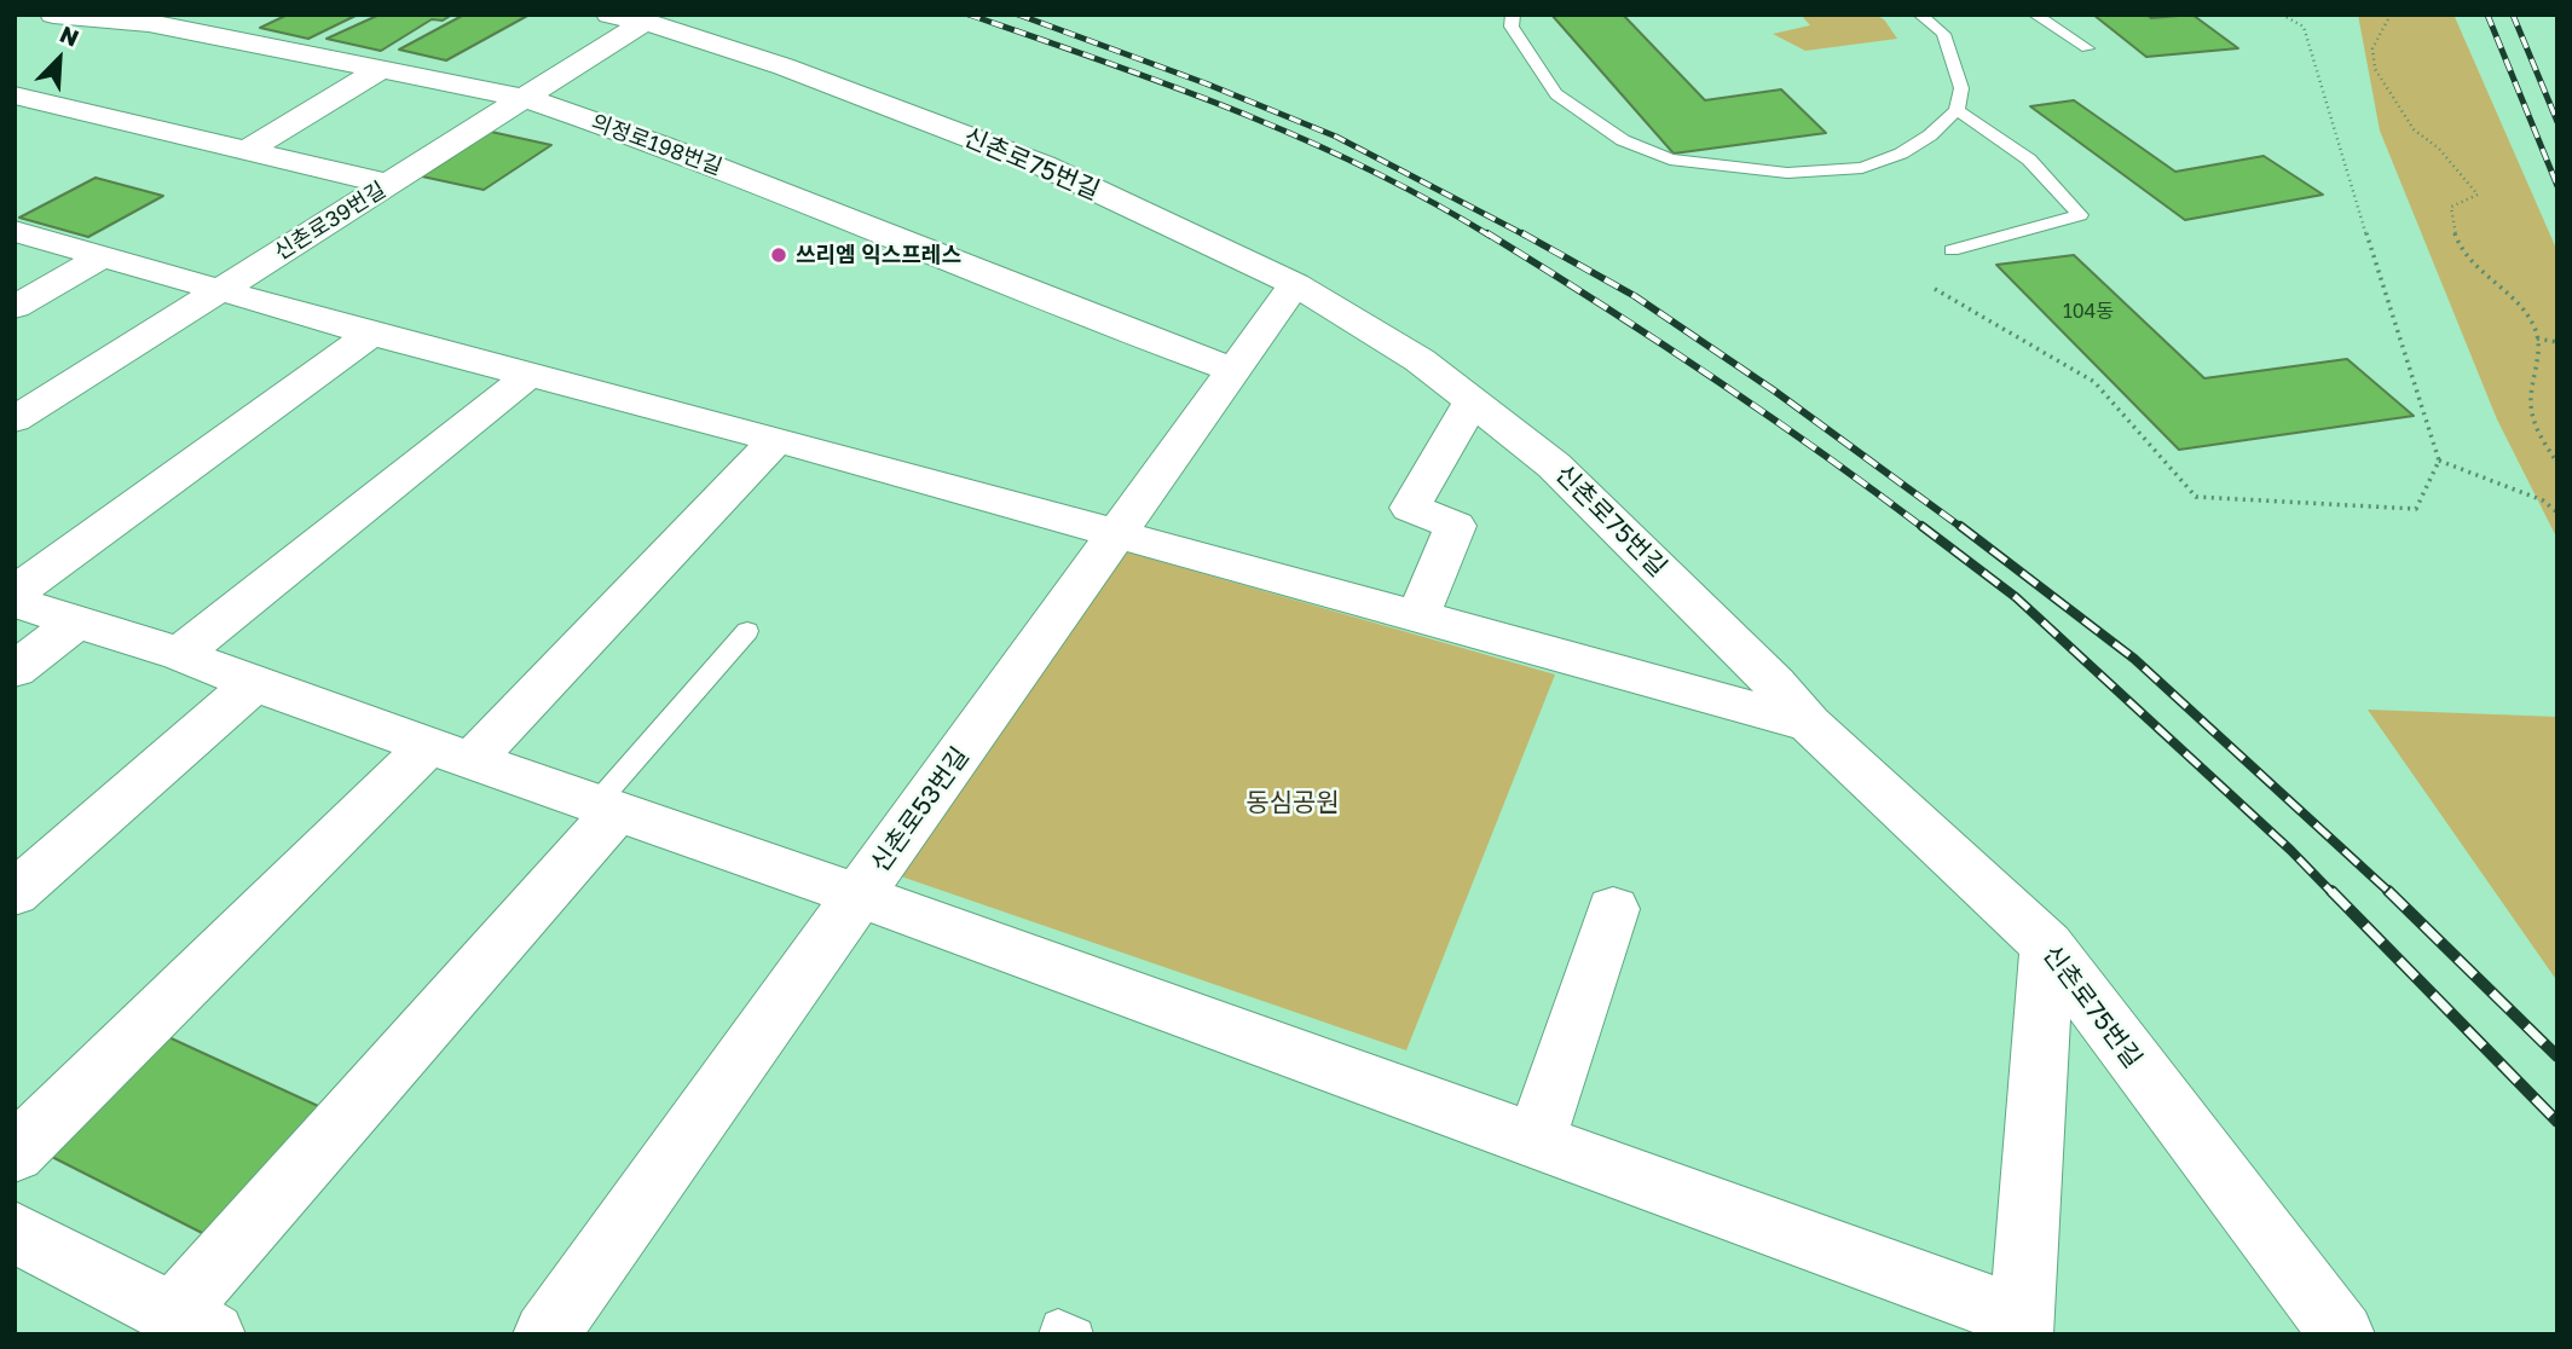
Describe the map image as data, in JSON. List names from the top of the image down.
{
  "streets": {
    "street": [
      "의정로198번길",
      "신촌로75번길",
      "신촌로39번길",
      "신촌로53번길"
    ]
  },
  "crossings": [
    ["의정로198번길", "신촌로39번길"],
    ["의정로198번길", "신촌로53번길"],
    ["신촌로75번길", "신촌로39번길"],
    ["신촌로75번길", "신촌로53번길"]
  ],
  "parks": ["동심공원"],
  "places": ["쓰리엠 익스프레스"],
  "house_numbers": ["104동"],
  "north": "top right"
}
